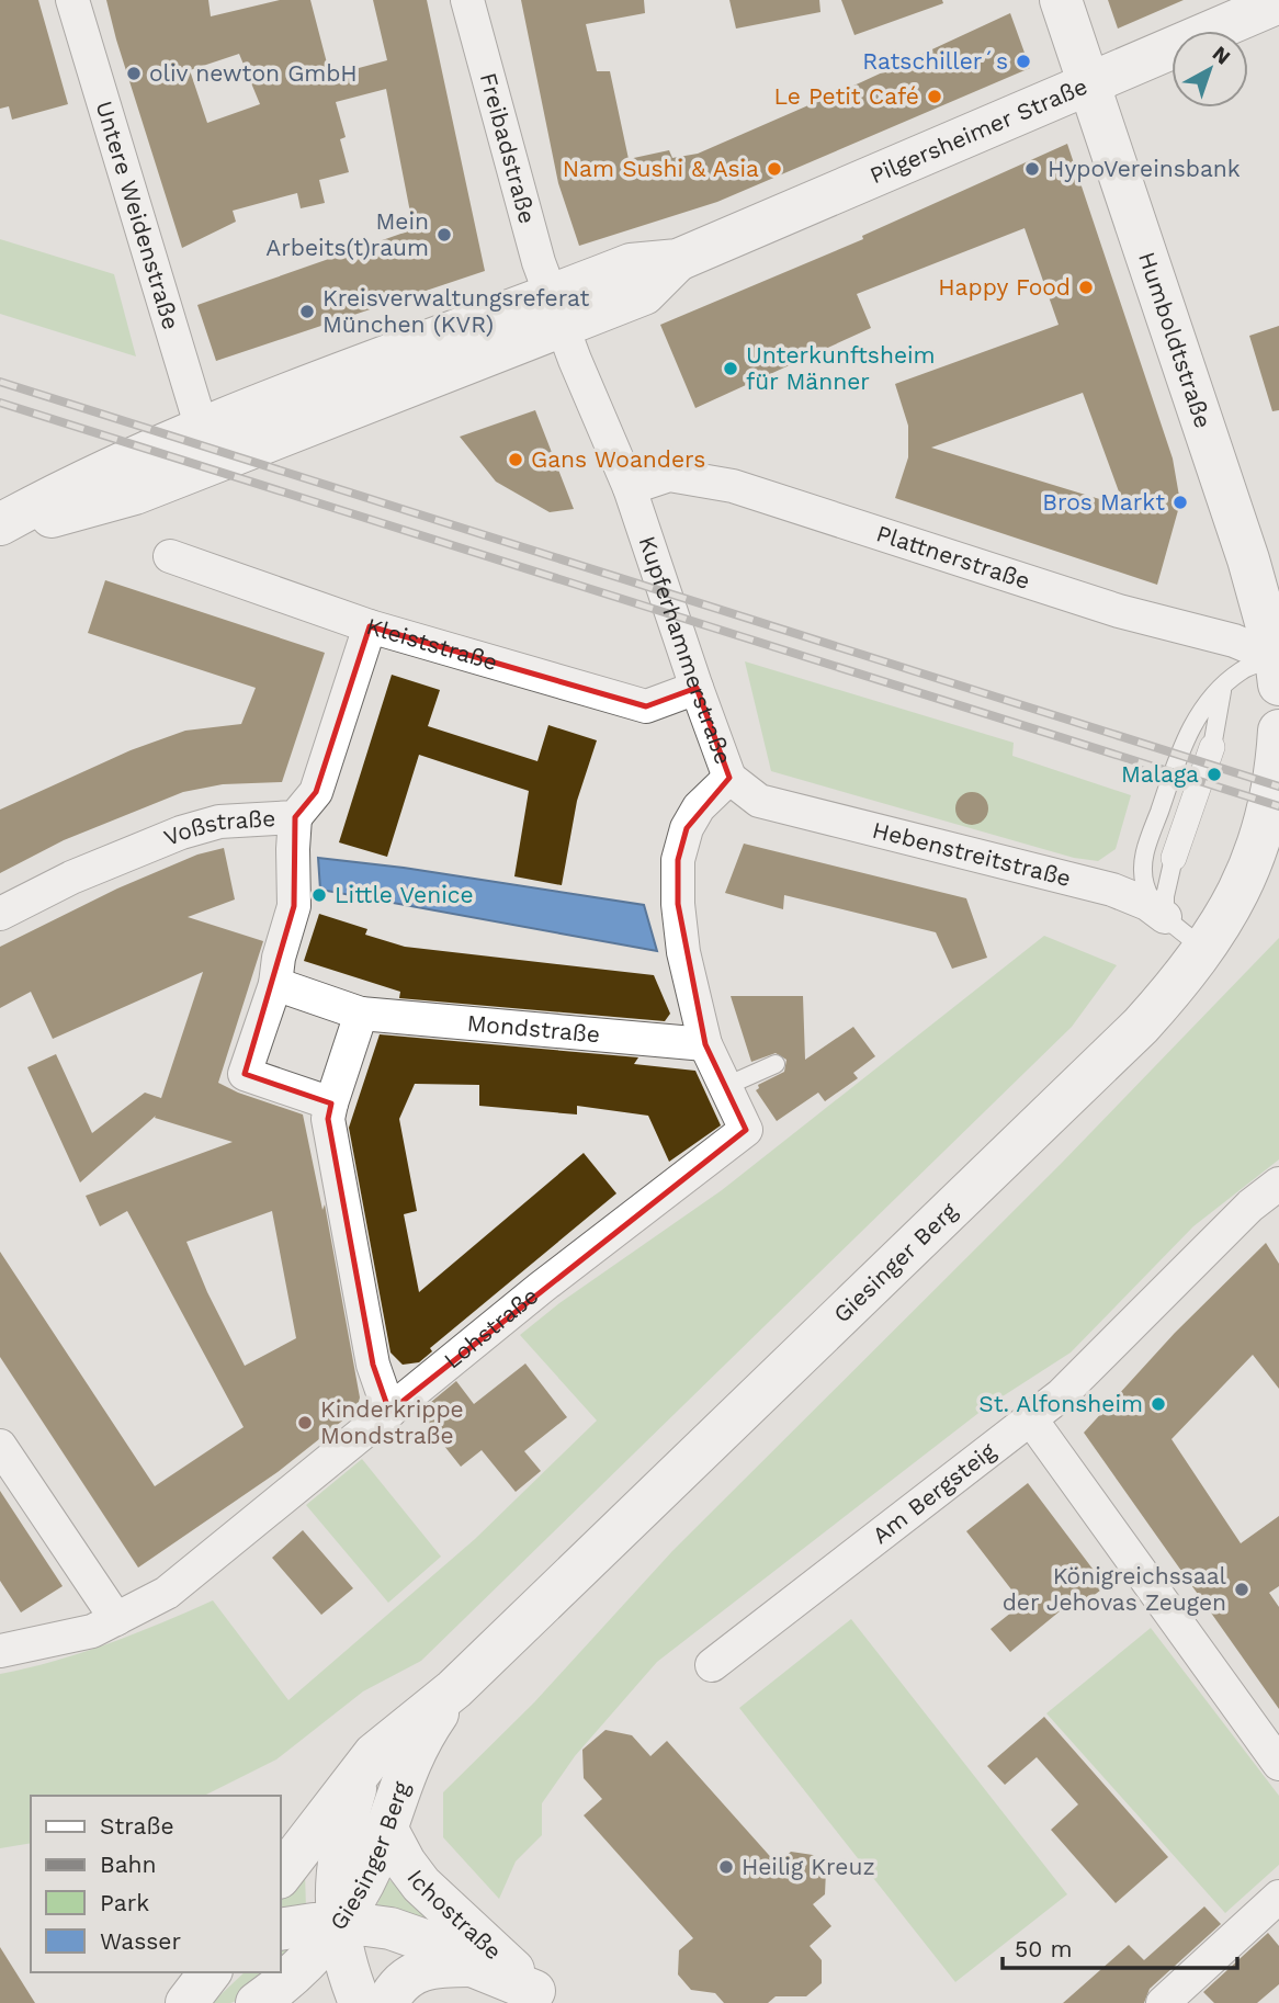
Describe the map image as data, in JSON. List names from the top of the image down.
{
  "streets": {
    "main road": [
      "Pilgersheimer Straße",
      "Humboldtstraße",
      "Giesinger Berg",
      "Ichostraße"
    ],
    "street": [
      "Freibadstraße",
      "Untere Weidenstraße",
      "Plattnerstraße",
      "Kleiststraße",
      "Kupferhammerstraße",
      "Voßstraße",
      "Hebenstreitstraße",
      "Mondstraße",
      "Lohstraße",
      "Am Bergsteig"
    ]
  },
  "crossings": [
    ["Pilgersheimer Straße", "Freibadstraße"],
    ["Pilgersheimer Straße", "Untere Weidenstraße"],
    ["Pilgersheimer Straße", "Humboldtstraße"],
    ["Pilgersheimer Straße", "Kupferhammerstraße"],
    ["Freibadstraße", "Kupferhammerstraße"],
    ["Humboldtstraße", "Plattnerstraße"],
    ["Plattnerstraße", "Kupferhammerstraße"],
    ["Kleiststraße", "Kupferhammerstraße"],
    ["Kleiststraße", "Voßstraße"],
    ["Kupferhammerstraße", "Hebenstreitstraße"],
    ["Kupferhammerstraße", "Mondstraße"],
    ["Kupferhammerstraße", "Lohstraße"],
    ["Hebenstreitstraße", "Giesinger Berg"],
    ["Giesinger Berg", "Ichostraße"]
  ],
  "places": [
    "Ratschiller´s",
    "oliv newton GmbH",
    "Le Petit Café",
    "Nam Sushi & Asia",
    "HypoVereinsbank",
    "Mein Arbeits(t)raum",
    "Happy Food",
    "Kreisverwaltungsreferat München (KVR)",
    "Unterkunftsheim für Männer",
    "Gans Woanders",
    "Bros Markt",
    "Malaga",
    "Little Venice",
    "St. Alfonsheim",
    "Kinderkrippe Mondstraße",
    "Königreichssaal der Jehovas Zeugen",
    "Heilig Kreuz"
  ],
  "legend": [
    "Straße",
    "Bahn",
    "Park",
    "Wasser"
  ],
  "scale_bar": "50 m",
  "north": "top right"
}
